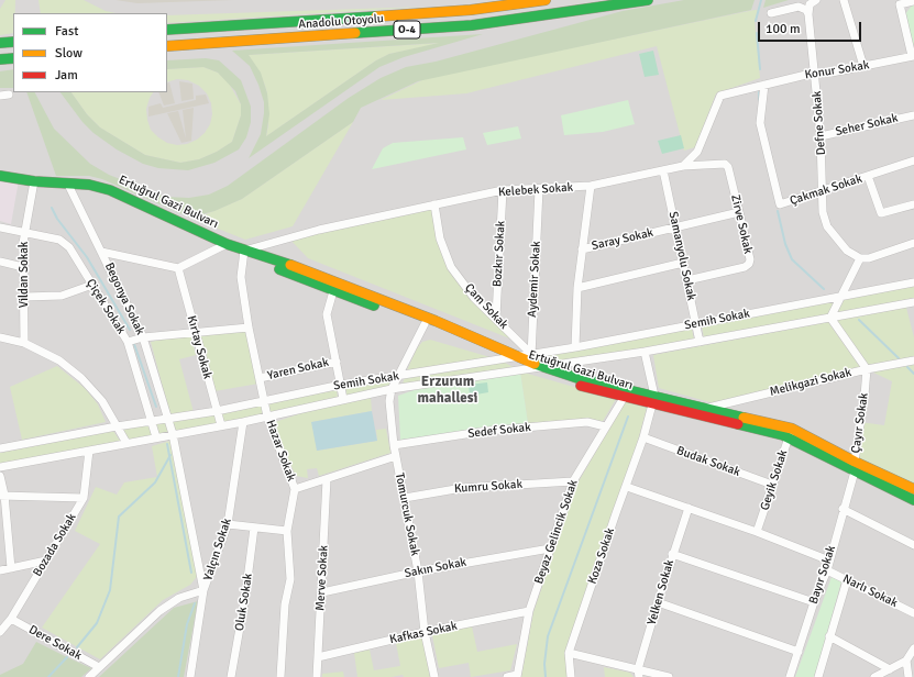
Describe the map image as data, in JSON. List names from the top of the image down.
{
  "streets": {
    "main road": ["Anadolu Otoyolu", "O-4", "Ertuğrul Gazi Bulvarı"],
    "street": [
      "Konur Sokak",
      "Defne Sokak",
      "Seher Sokak",
      "Kelebek Sokak",
      "Çakmak Sokak",
      "Zirve Sokak",
      "Saray Sokak",
      "Bozkır Sokak",
      "Samanyolu Sokak",
      "Vildan Sokak",
      "Aydemir Sokak",
      "Begonya Sokak",
      "Çiçek Sokak",
      "Çam Sokak",
      "Semih Sokak",
      "Kırtay Sokak",
      "Yaren Sokak",
      "Melikgazi Sokak",
      "Çayır Sokak",
      "Sedef Sokak",
      "Hazar Sokak",
      "Budak Sokak",
      "Geyik Sokak",
      "Kumru Sokak",
      "Tomurcuk Sokak",
      "Beyaz Gelincik Sokak",
      "Bozada Sokak",
      "Yalçın Sokak",
      "Koza Sokak",
      "Sakın Sokak",
      "Bayır Sokak",
      "Merve Sokak",
      "Narlı Sokak",
      "Yelken Sokak",
      "Oluk Sokak",
      "Kafkas Sokak",
      "Dere Sokak"
    ]
  },
  "crossings": [
    ["Konur Sokak", "Defne Sokak"],
    ["Konur Sokak", "Çakmak Sokak"],
    ["Defne Sokak", "Seher Sokak"],
    ["Defne Sokak", "Çakmak Sokak"],
    ["Kelebek Sokak", "Ertuğrul Gazi Bulvarı"],
    ["Kelebek Sokak", "Zirve Sokak"],
    ["Kelebek Sokak", "Bozkır Sokak"],
    ["Kelebek Sokak", "Samanyolu Sokak"],
    ["Kelebek Sokak", "Aydemir Sokak"],
    ["Kelebek Sokak", "Çam Sokak"],
    ["Kelebek Sokak", "Hazar Sokak"],
    ["Ertuğrul Gazi Bulvarı", "Vildan Sokak"],
    ["Ertuğrul Gazi Bulvarı", "Aydemir Sokak"],
    ["Ertuğrul Gazi Bulvarı", "Begonya Sokak"],
    ["Ertuğrul Gazi Bulvarı", "Çam Sokak"],
    ["Ertuğrul Gazi Bulvarı", "Semih Sokak"],
    ["Ertuğrul Gazi Bulvarı", "Melikgazi Sokak"],
    ["Ertuğrul Gazi Bulvarı", "Çayır Sokak"],
    ["Ertuğrul Gazi Bulvarı", "Hazar Sokak"],
    ["Ertuğrul Gazi Bulvarı", "Geyik Sokak"],
    ["Ertuğrul Gazi Bulvarı", "Beyaz Gelincik Sokak"],
    ["Ertuğrul Gazi Bulvarı", "Koza Sokak"],
    ["Ertuğrul Gazi Bulvarı", "Bayır Sokak"],
    ["Zirve Sokak", "Saray Sokak"],
    ["Zirve Sokak", "Samanyolu Sokak"],
    ["Saray Sokak", "Samanyolu Sokak"],
    ["Bozkır Sokak", "Çam Sokak"],
    ["Samanyolu Sokak", "Semih Sokak"],
    ["Vildan Sokak", "Çiçek Sokak"],
    ["Aydemir Sokak", "Çam Sokak"],
    ["Aydemir Sokak", "Semih Sokak"],
    ["Begonya Sokak", "Çiçek Sokak"],
    ["Begonya Sokak", "Semih Sokak"],
    ["Çiçek Sokak", "Semih Sokak"],
    ["Çam Sokak", "Semih Sokak"],
    ["Semih Sokak", "Kırtay Sokak"],
    ["Semih Sokak", "Hazar Sokak"],
    ["Semih Sokak", "Tomurcuk Sokak"],
    ["Semih Sokak", "Bozada Sokak"],
    ["Semih Sokak", "Yalçın Sokak"],
    ["Yaren Sokak", "Hazar Sokak"],
    ["Melikgazi Sokak", "Çayır Sokak"],
    ["Çayır Sokak", "Bayır Sokak"],
    ["Sedef Sokak", "Tomurcuk Sokak"],
    ["Sedef Sokak", "Beyaz Gelincik Sokak"],
    ["Budak Sokak", "Geyik Sokak"],
    ["Budak Sokak", "Koza Sokak"],
    ["Kumru Sokak", "Tomurcuk Sokak"],
    ["Kumru Sokak", "Beyaz Gelincik Sokak"],
    ["Tomurcuk Sokak", "Sakın Sokak"],
    ["Tomurcuk Sokak", "Kafkas Sokak"],
    ["Beyaz Gelincik Sokak", "Sakın Sokak"],
    ["Beyaz Gelincik Sokak", "Kafkas Sokak"],
    ["Bozada Sokak", "Dere Sokak"],
    ["Sakın Sokak", "Merve Sokak"],
    ["Bayır Sokak", "Narlı Sokak"],
    ["Merve Sokak", "Kafkas Sokak"]
  ],
  "districts": ["Erzurum mahallesi"],
  "legend": ["Fast", "Slow", "Jam"],
  "scale_bar": "100 m"
}
